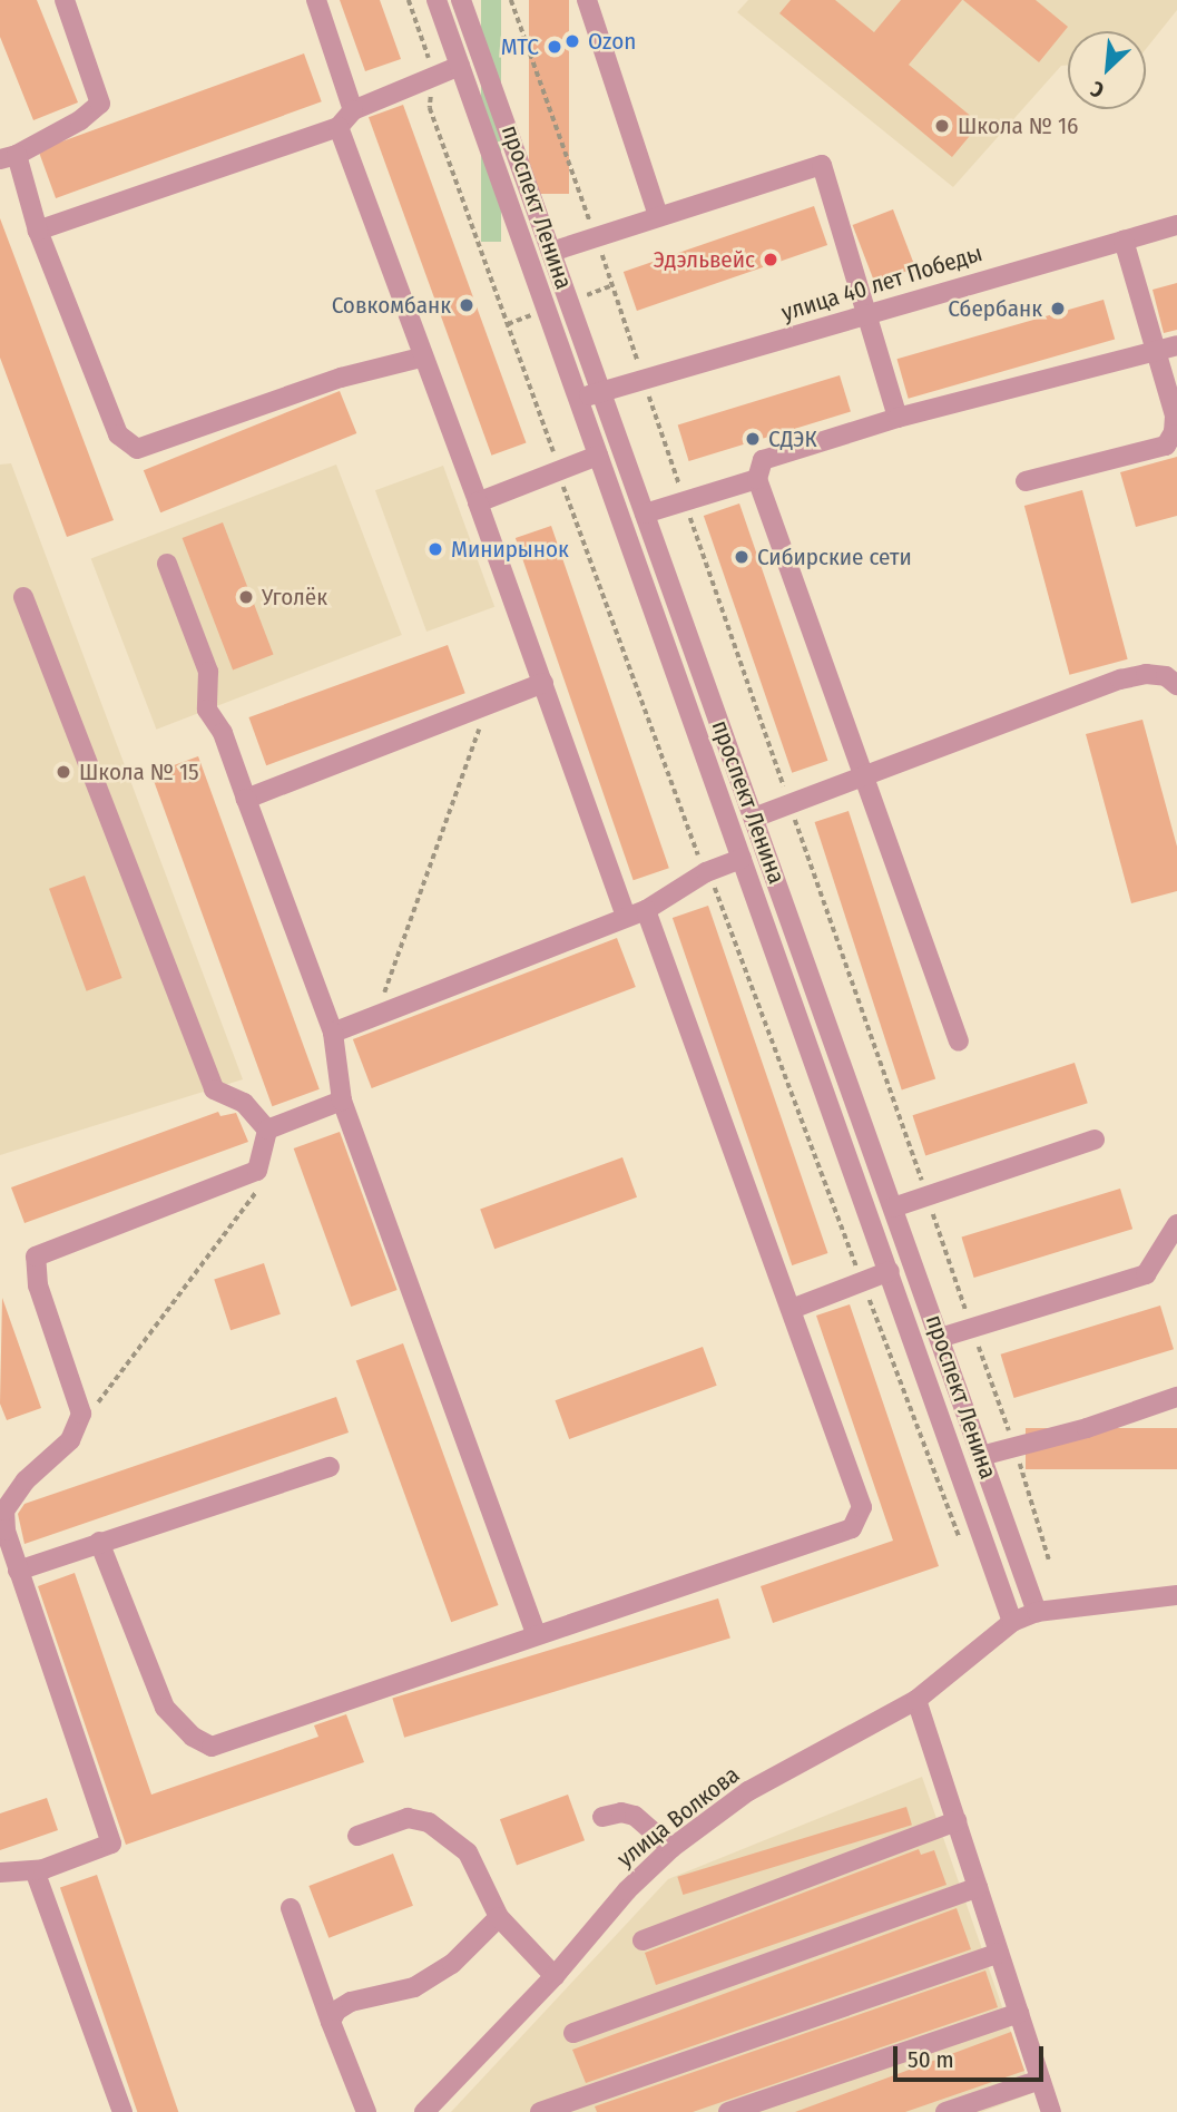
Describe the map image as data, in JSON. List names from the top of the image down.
{
  "streets": {
    "street": ["проспект Ленина", "улица 40 лет Победы", "улица Волкова"]
  },
  "crossings": [
    ["проспект Ленина", "улица 40 лет Победы"],
    ["проспект Ленина", "улица Волкова"]
  ],
  "places": [
    "Ozon",
    "МТС",
    "Школа № 16",
    "Эдэльвейс",
    "Совкомбанк",
    "Сбербанк",
    "СДЭК",
    "Минирынок",
    "Сибирские сети",
    "Уголёк",
    "Школа № 15"
  ],
  "scale_bar": "50 m",
  "north": "bottom left"
}
